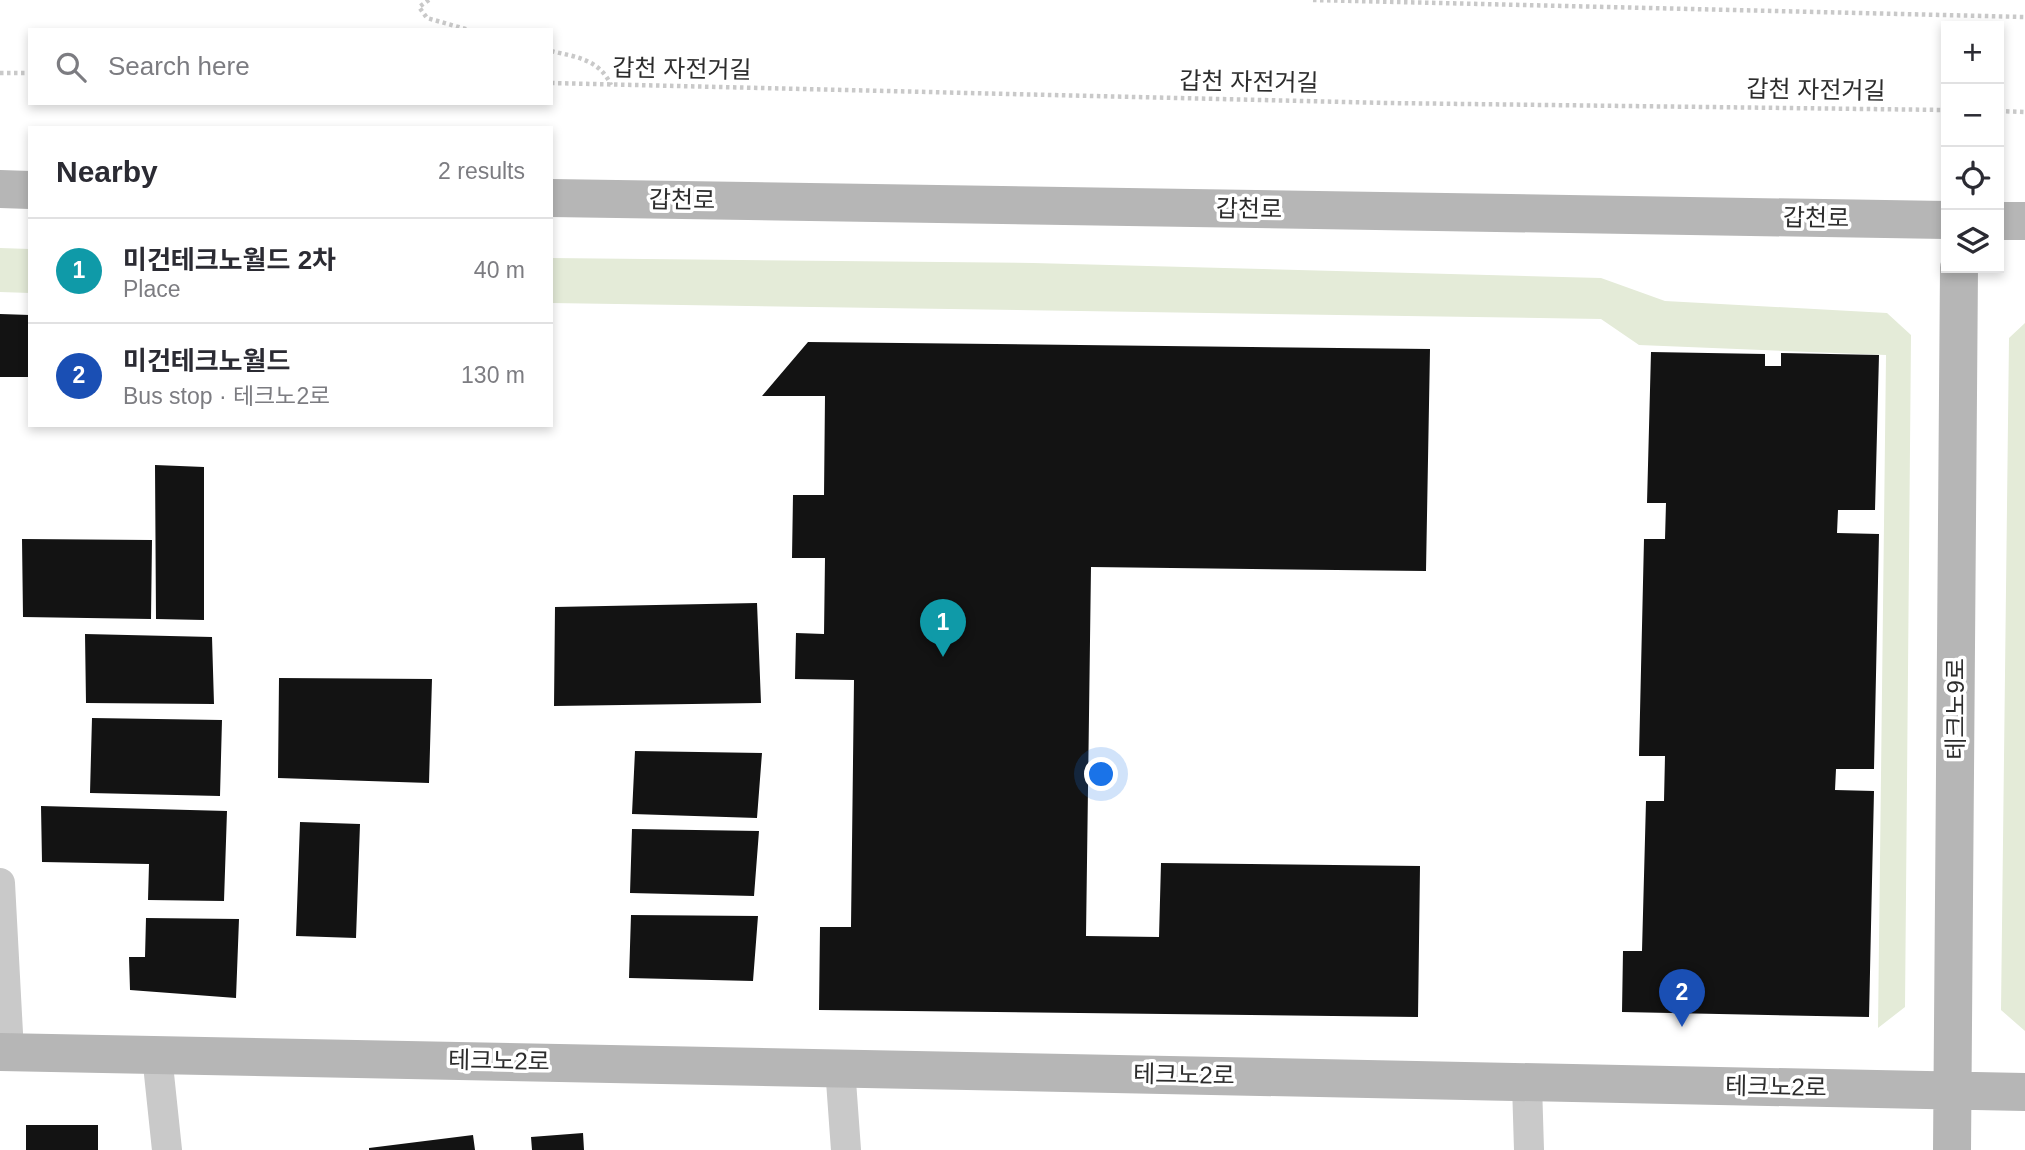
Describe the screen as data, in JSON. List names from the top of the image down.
{
  "streets": {
    "street": ["갑천로", "테크노9로", "테크노2로"],
    "path": ["갑천 자전거길"]
  },
  "crossings": [
    ["테크노9로", "테크노2로"]
  ],
  "page": {
    "map_buttons": ["+", "−"],
    "search": "Search here",
    "heading": ["Nearby", "2 results"],
    "list": [
      {
        "mark": "1",
        "name": "미건테크노월드 2차",
        "note": "Place",
        "value": "40 m"
      },
      {
        "mark": "2",
        "name": "미건테크노월드",
        "note": "Bus stop · 테크노2로",
        "value": "130 m"
      }
    ],
    "pins": ["1", "2"]
  }
}
